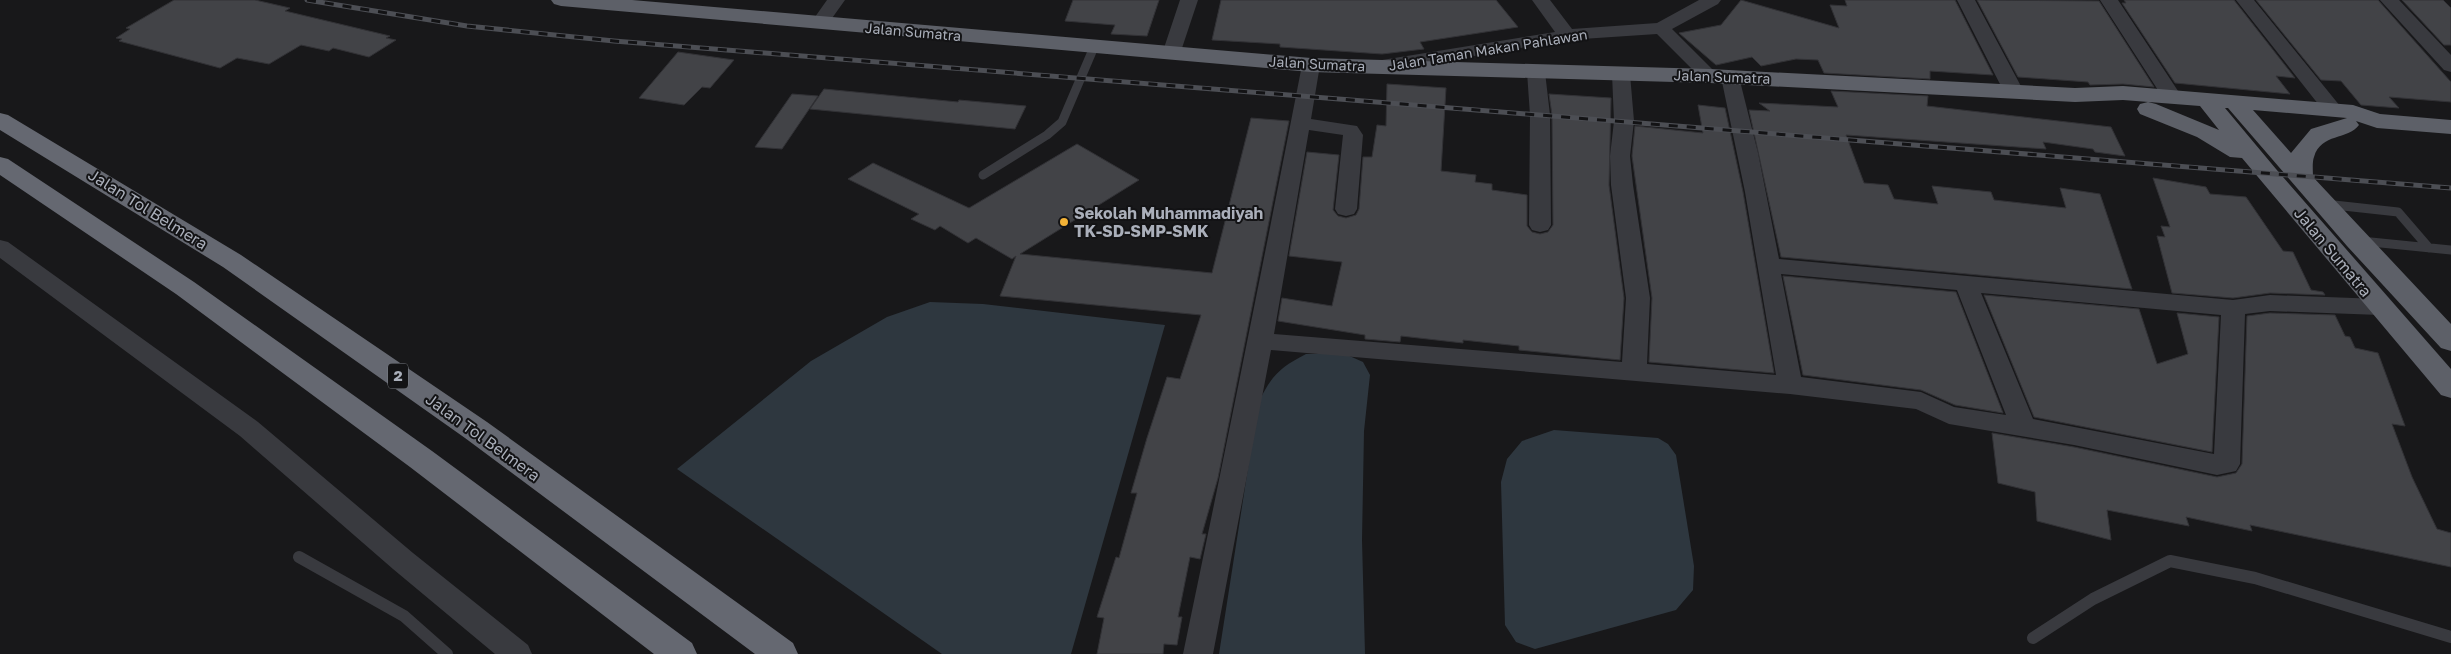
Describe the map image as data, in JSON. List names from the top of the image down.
{
  "streets": {
    "highway": ["Jalan Sumatra", "Jalan Tol Belmera", "2"],
    "street": ["Jalan Taman Makan Pahlawan"]
  },
  "crossings": [
    ["Jalan Sumatra", "Jalan Taman Makan Pahlawan"]
  ],
  "places": ["Sekolah Muhammadiyah TK-SD-SMP-SMK"]
}
